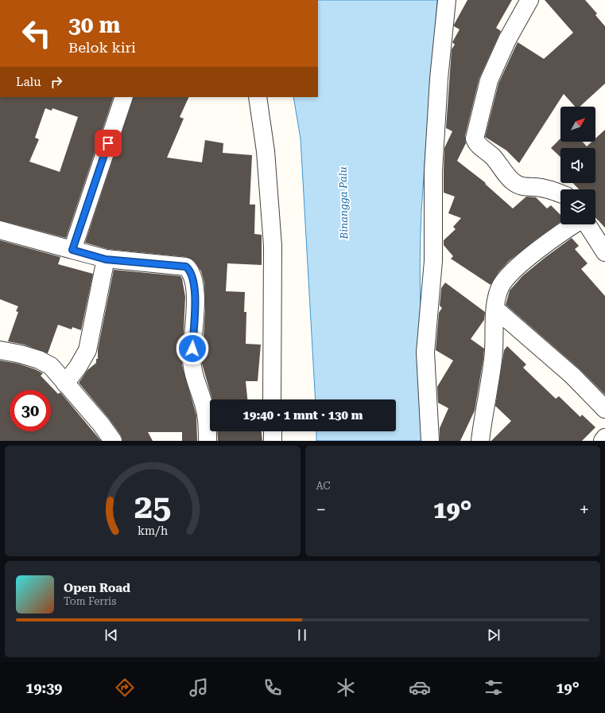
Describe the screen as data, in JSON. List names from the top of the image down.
{
  "water": ["Binangga Palu"],
  "north": "top right",
  "page": {
    "turn": ["30 m", "Belok kiri"],
    "then": "Lalu",
    "limit": "30",
    "trip": "19:40 · 1 mnt · 130 m",
    "tile": "AC",
    "heat": ["−", "19°", "+"],
    "song": ["Open Road", "Tom Ferris"],
    "tabs": ["19:39", "19°"],
    "gauge": ["25", "km/h"]
  }
}
